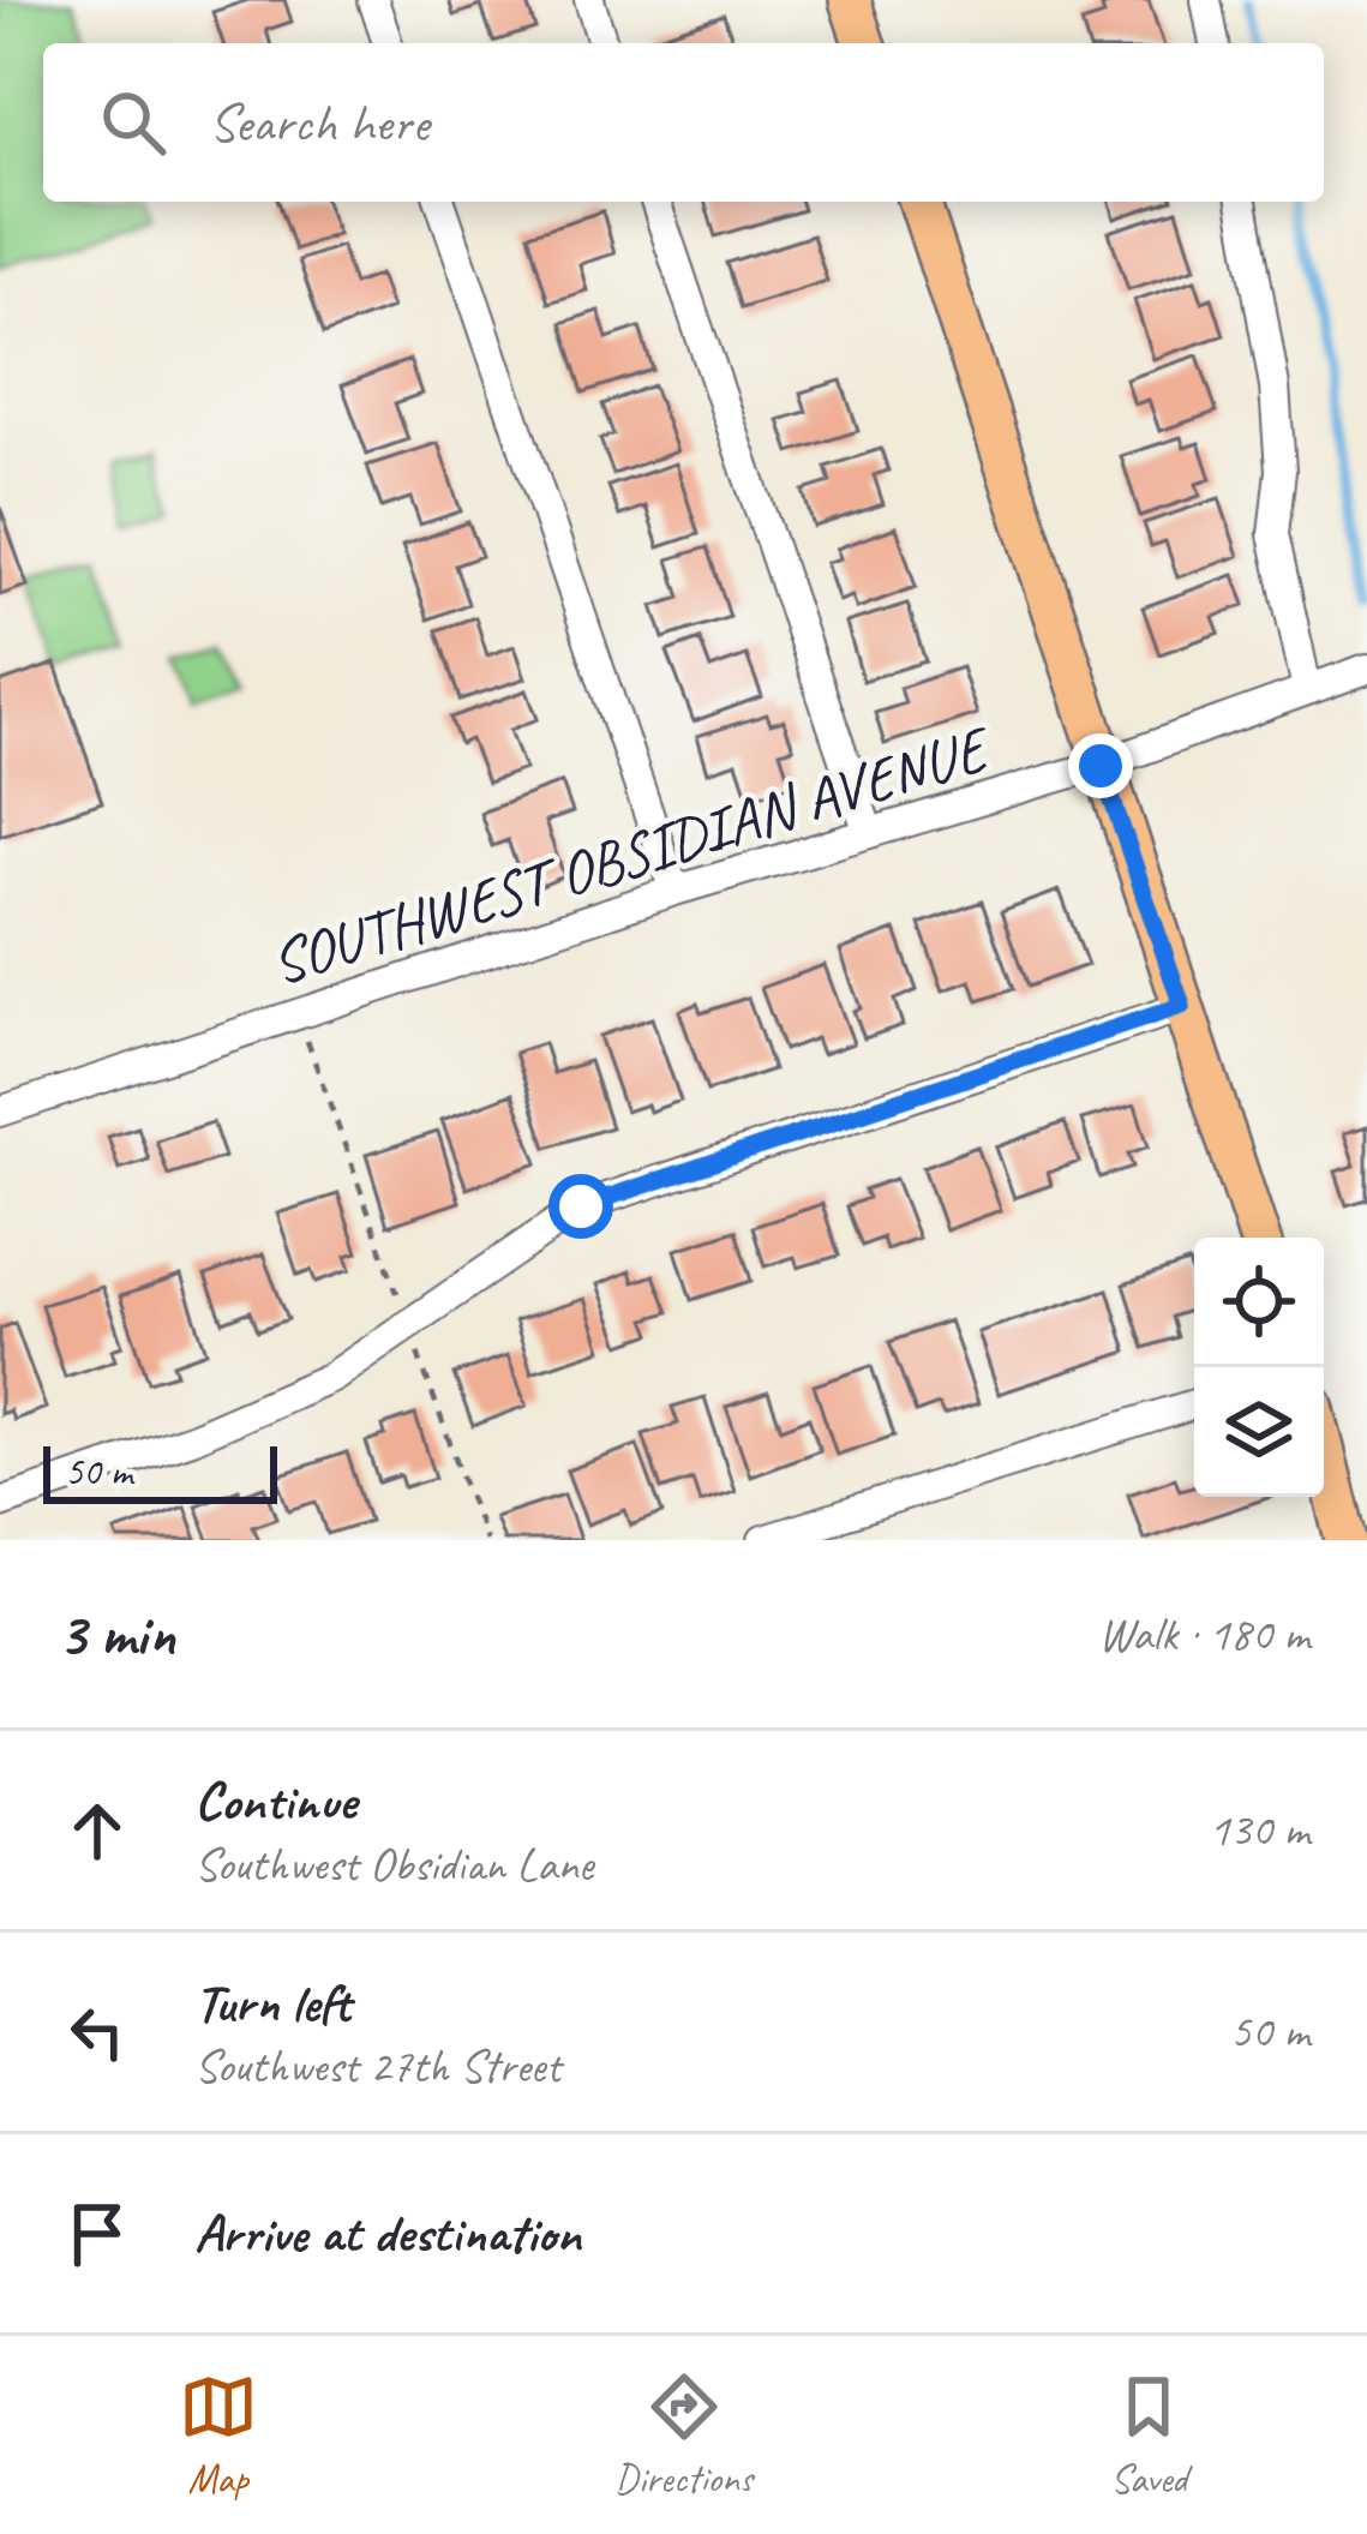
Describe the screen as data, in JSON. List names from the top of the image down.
{
  "streets": {
    "street": ["SOUTHWEST OBSIDIAN AVENUE"]
  },
  "scale_bar": "50 m",
  "page": {
    "search": "Search here",
    "scale": "50 m",
    "heading": ["3 min", "Walk · 180 m"],
    "list": [
      ["Continue", "Southwest Obsidian Lane", "130 m"],
      ["Turn left", "Southwest 27th Street", "50 m"],
      "Arrive at destination"
    ],
    "nav": ["Map", "Directions", "Saved"]
  }
}
